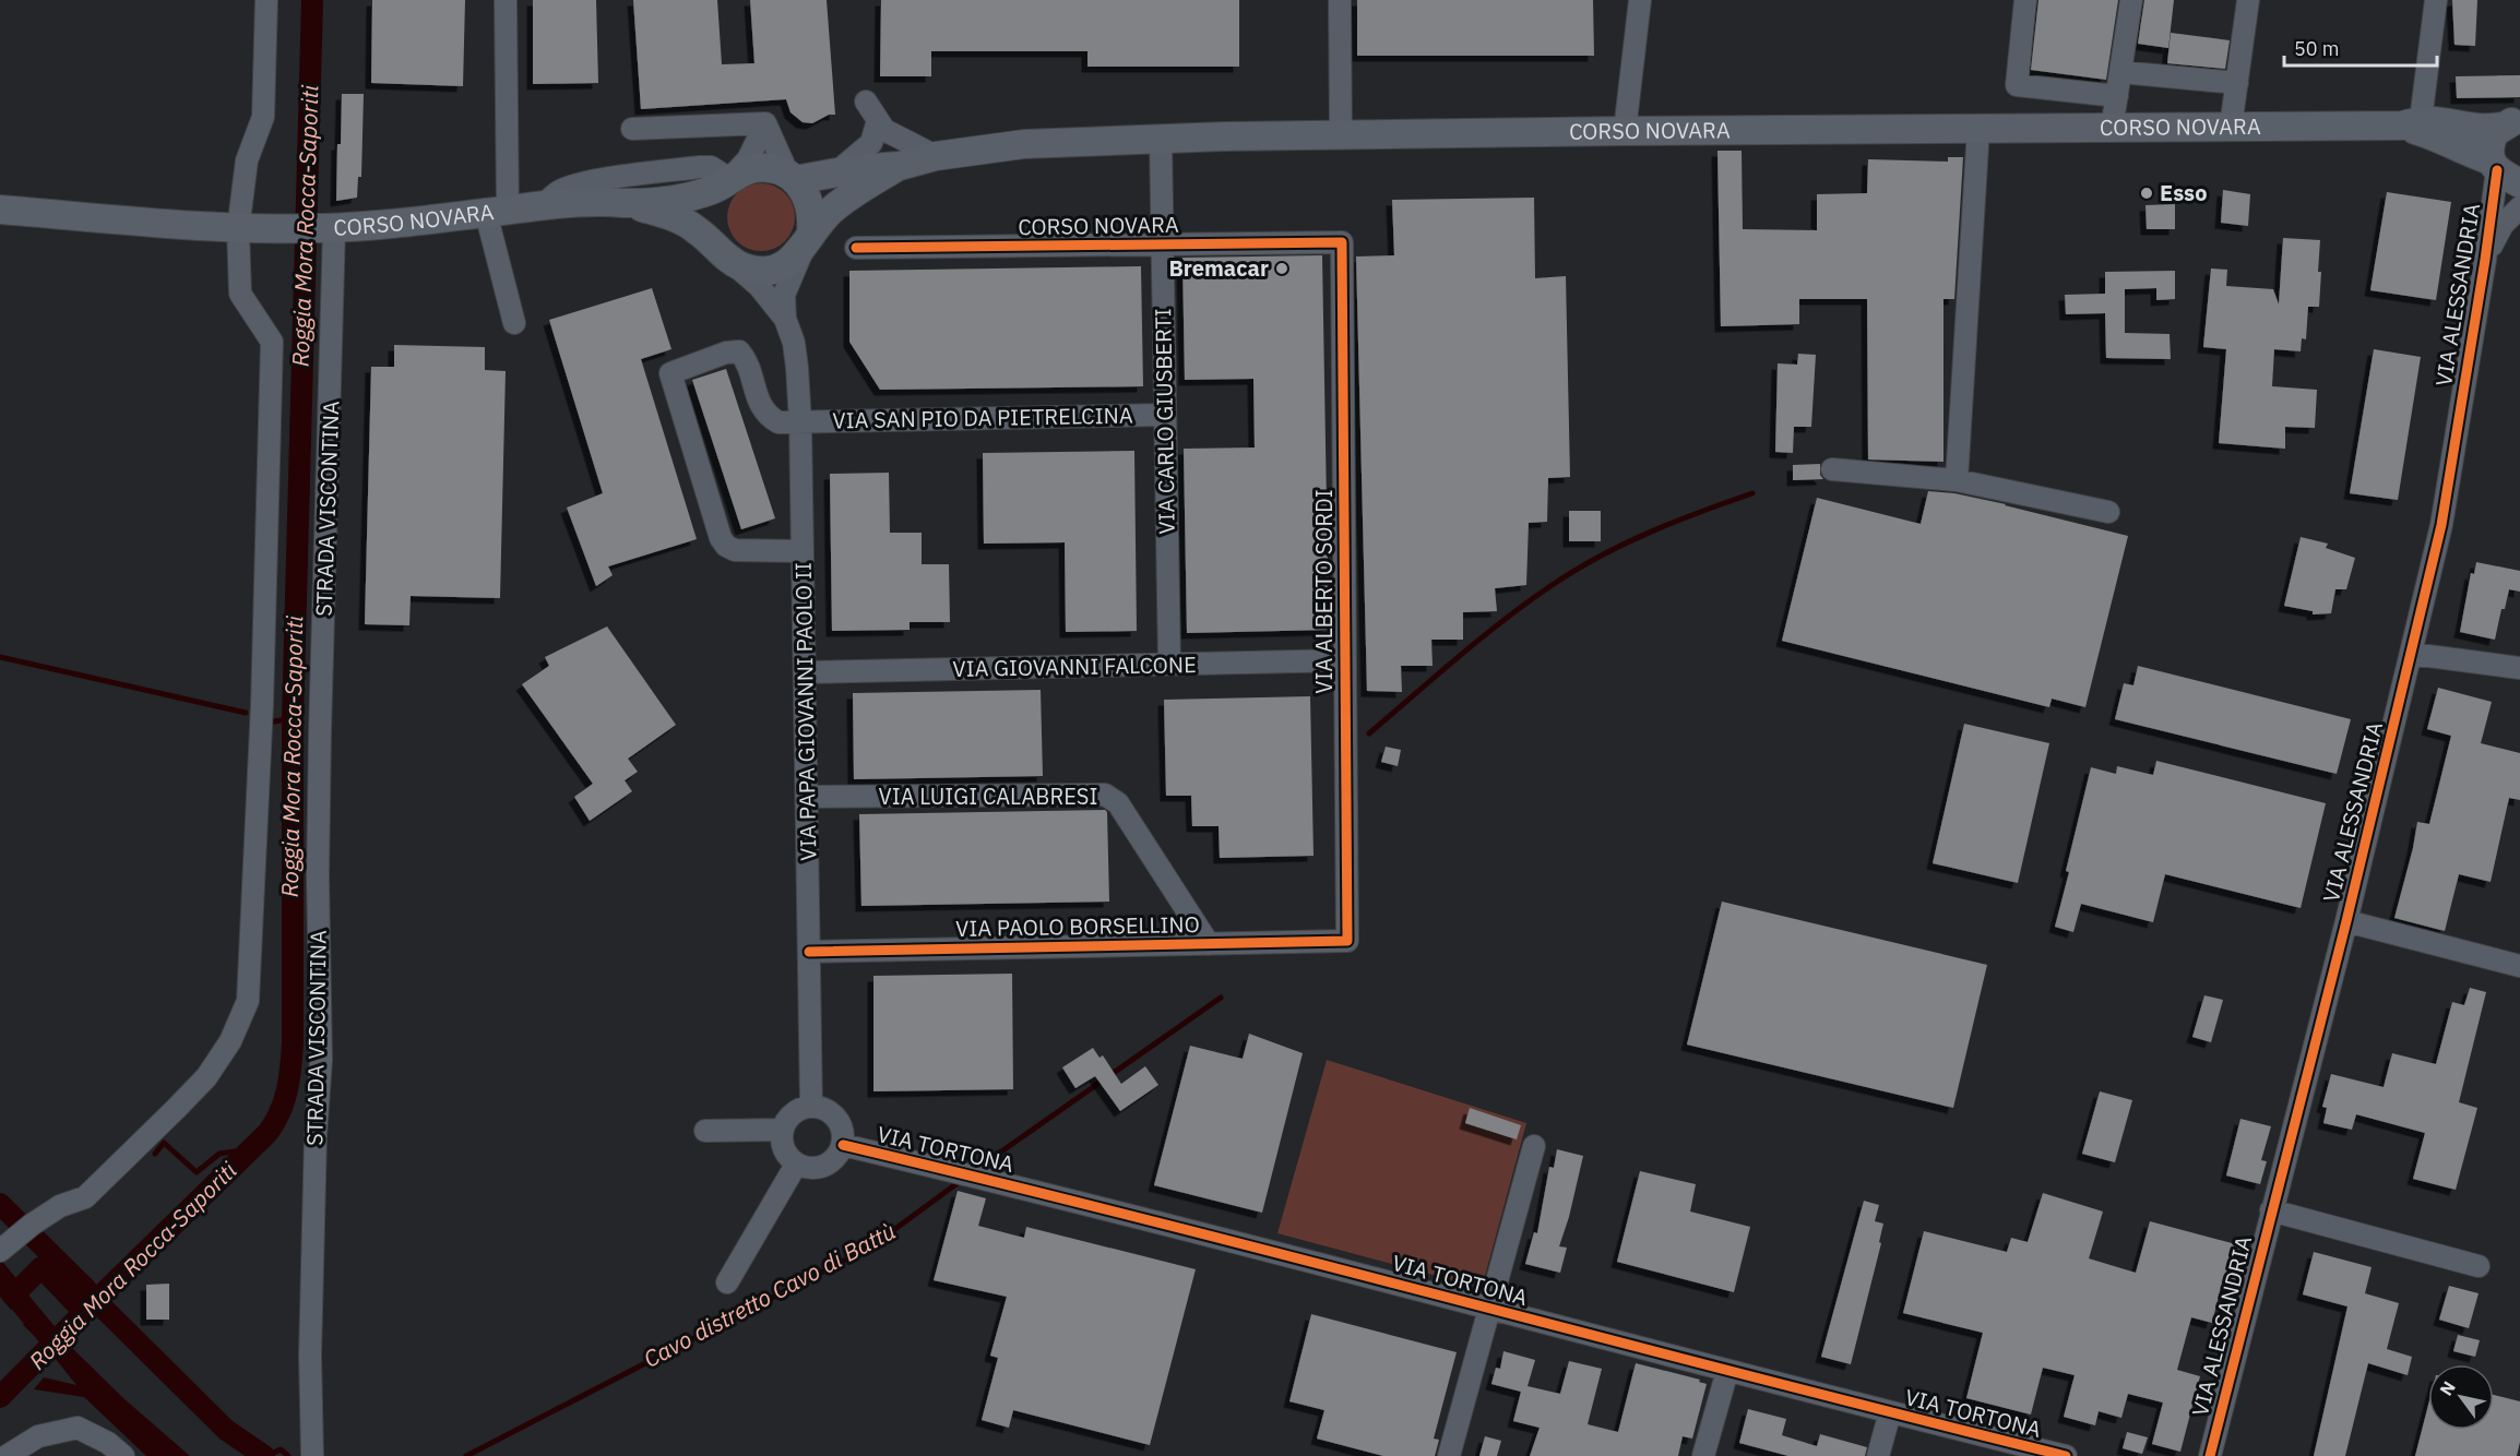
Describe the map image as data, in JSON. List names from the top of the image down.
{
  "streets": {
    "main road": ["CORSO NOVARA"],
    "street": [
      "VIA ALESSANDRIA",
      "VIA SAN PIO DA PIETRELCINA",
      "VIA CARLO GIUSBERTI",
      "STRADA VISCONTINA",
      "VIA ALBERTO SORDI",
      "VIA GIOVANNI FALCONE",
      "VIA PAPA GIOVANNI PAOLO II",
      "VIA LUIGI CALABRESI",
      "VIA PAOLO BORSELLINO",
      "VIA TORTONA"
    ]
  },
  "crossings": [
    ["CORSO NOVARA", "VIA ALESSANDRIA"],
    ["CORSO NOVARA", "VIA CARLO GIUSBERTI"],
    ["CORSO NOVARA", "STRADA VISCONTINA"],
    ["CORSO NOVARA", "VIA ALBERTO SORDI"],
    ["CORSO NOVARA", "VIA PAPA GIOVANNI PAOLO II"],
    ["VIA SAN PIO DA PIETRELCINA", "VIA CARLO GIUSBERTI"],
    ["VIA SAN PIO DA PIETRELCINA", "VIA PAPA GIOVANNI PAOLO II"],
    ["VIA CARLO GIUSBERTI", "VIA GIOVANNI FALCONE"],
    ["VIA ALBERTO SORDI", "VIA GIOVANNI FALCONE"],
    ["VIA ALBERTO SORDI", "VIA PAOLO BORSELLINO"],
    ["VIA GIOVANNI FALCONE", "VIA PAPA GIOVANNI PAOLO II"],
    ["VIA PAPA GIOVANNI PAOLO II", "VIA LUIGI CALABRESI"],
    ["VIA PAPA GIOVANNI PAOLO II", "VIA PAOLO BORSELLINO"],
    ["VIA PAPA GIOVANNI PAOLO II", "VIA TORTONA"],
    ["VIA LUIGI CALABRESI", "VIA PAOLO BORSELLINO"]
  ],
  "water": ["Roggia Mora Rocca-Saporiti", "Cavo distretto Cavo di Battù"],
  "places": ["Esso", "Bremacar"],
  "scale_bar": "50 m",
  "north": "top left"
}
